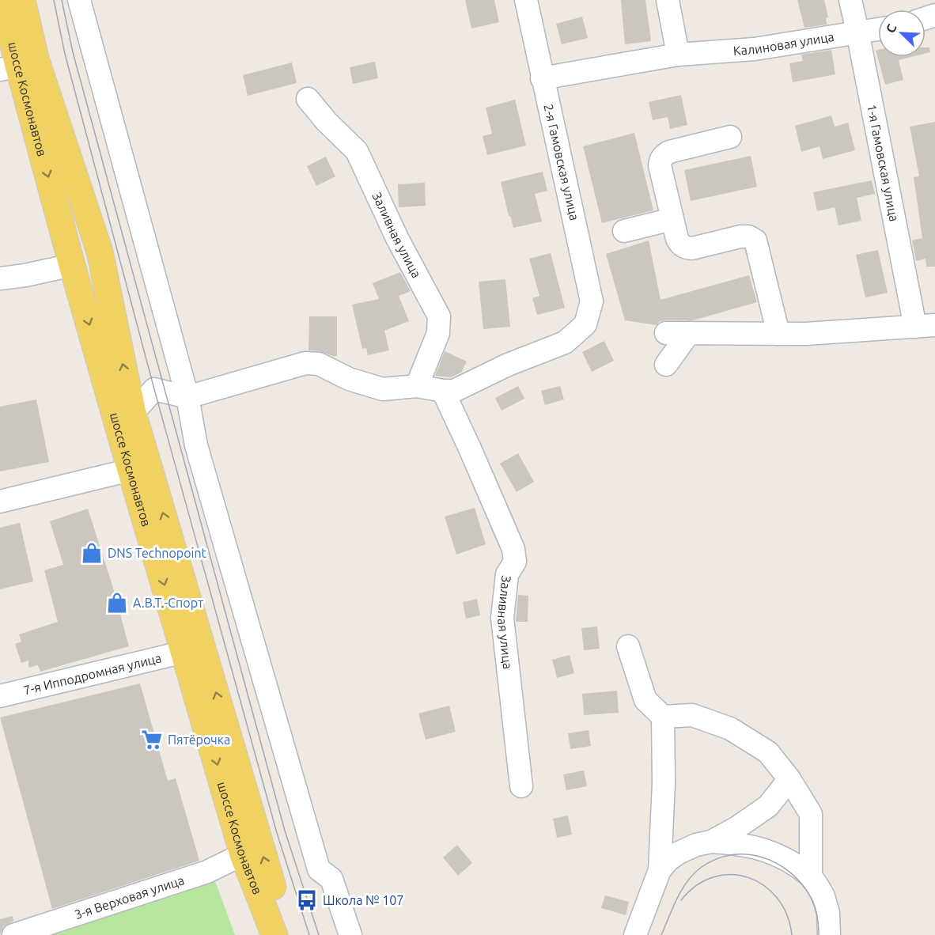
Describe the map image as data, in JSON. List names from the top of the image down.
{
  "streets": {
    "main road": ["шоссе Космонавтов"],
    "street": [
      "Калиновая улица",
      "2-я Гамовская улица",
      "1-я Гамовская улица",
      "Заливная улица",
      "7-я Ипподромная улица",
      "3-я Верховая улица"
    ]
  },
  "crossings": [
    ["Калиновая улица", "2-я Гамовская улица"],
    ["Калиновая улица", "1-я Гамовская улица"],
    ["шоссе Космонавтов", "7-я Ипподромная улица"],
    ["шоссе Космонавтов", "3-я Верховая улица"],
    ["2-я Гамовская улица", "Заливная улица"]
  ],
  "places": {
    "shop": ["DNS Technopoint", "А.В.Т.-Спорт"],
    "supermarket": ["Пятёрочка"],
    "bus stop": ["Школа № 107"]
  },
  "north": "top left"
}
